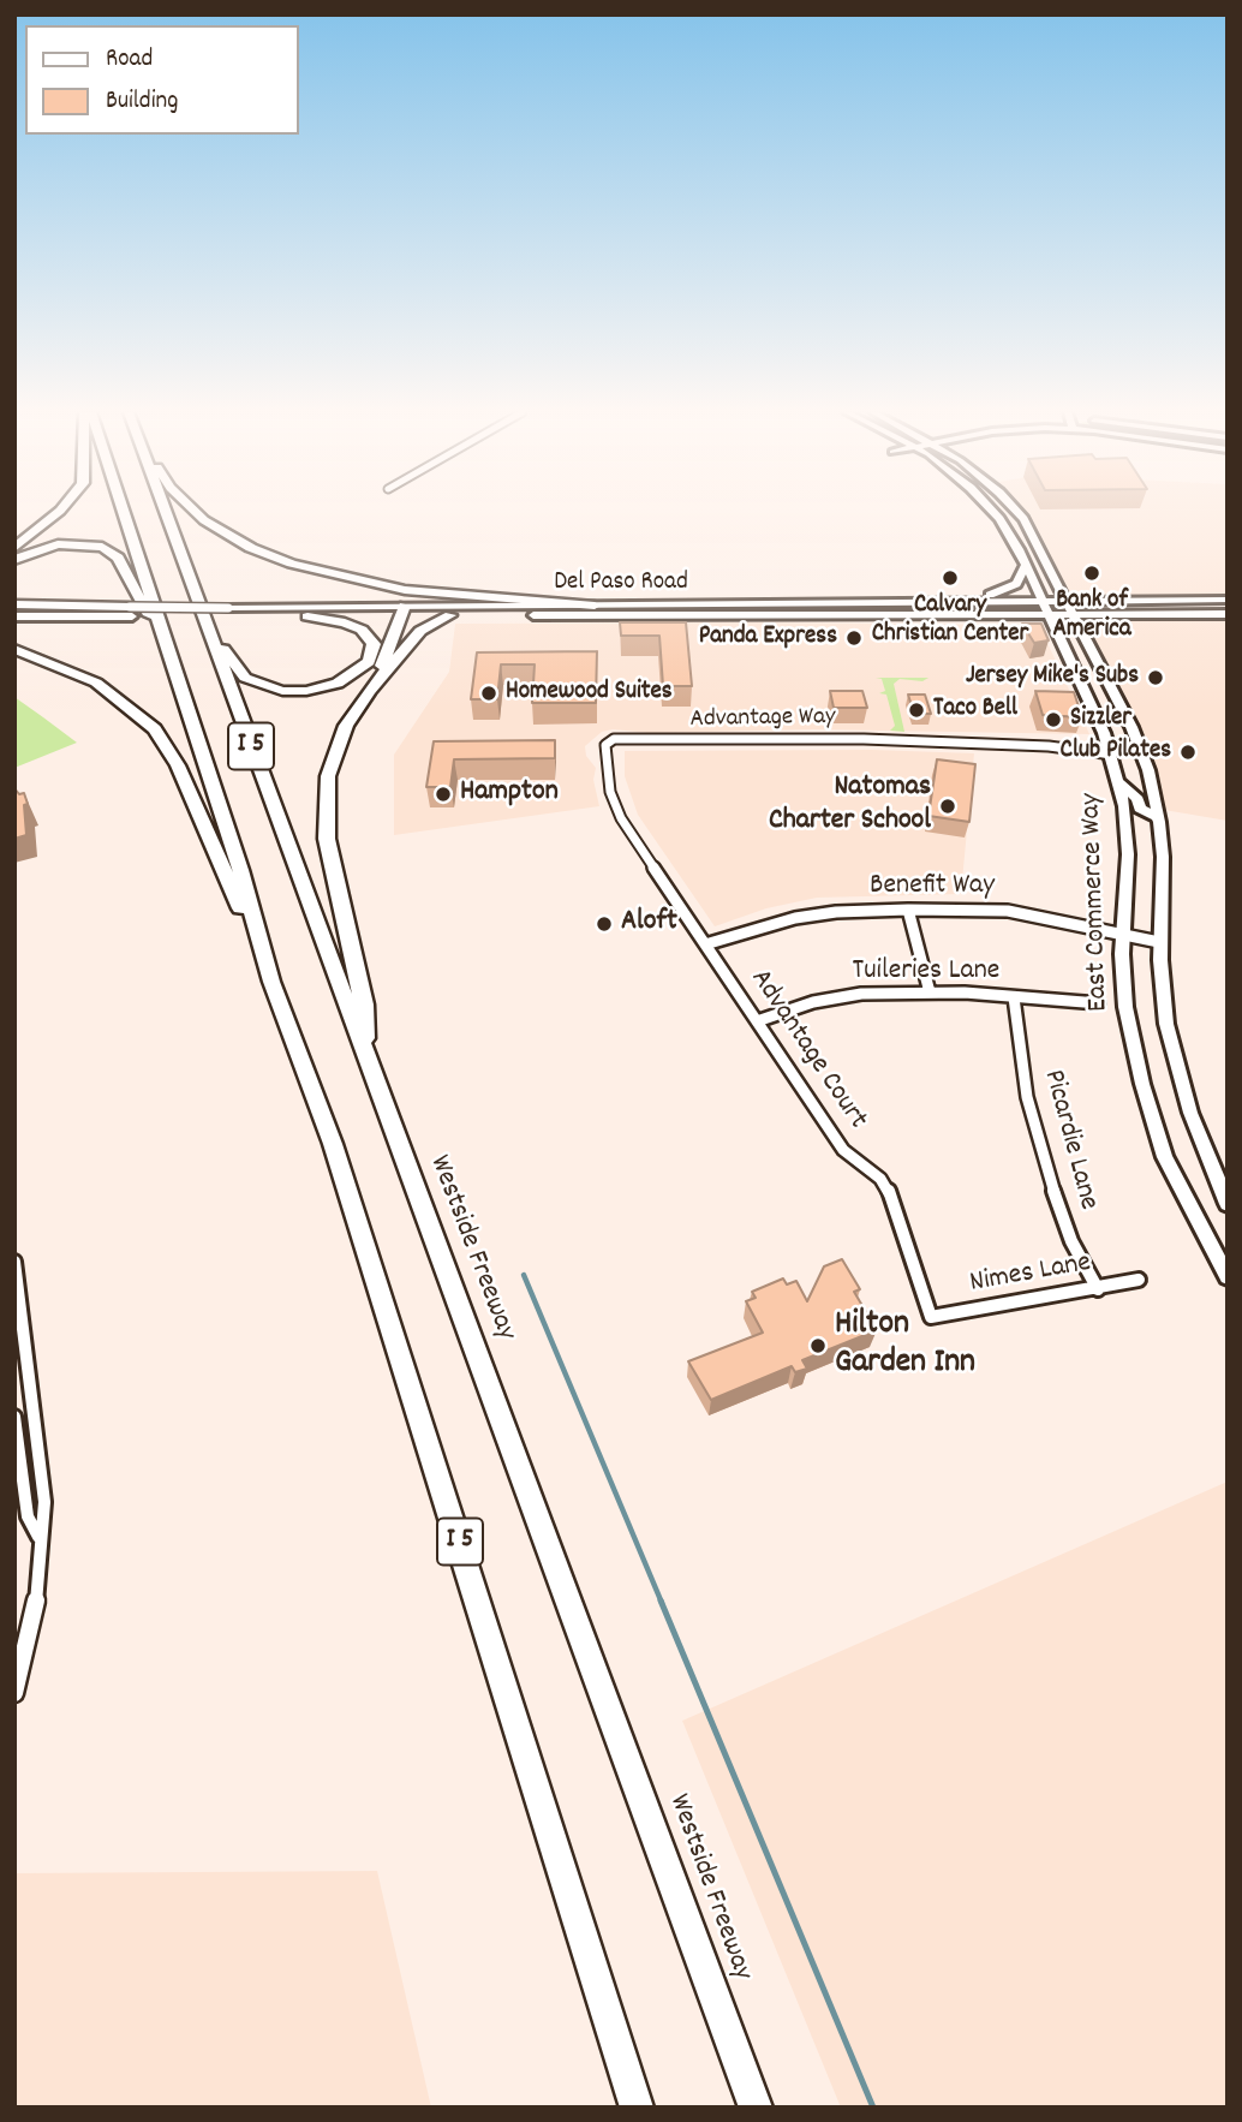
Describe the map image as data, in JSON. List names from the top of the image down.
{
  "streets": {
    "highway": ["I 5", "Westside Freeway"],
    "main road": ["Del Paso Road", "East Commerce Way"],
    "street": [
      "Advantage Way",
      "Benefit Way",
      "Tuileries Lane",
      "Advantage Court",
      "Picardie Lane",
      "Nimes Lane"
    ]
  },
  "crossings": [
    ["Del Paso Road", "East Commerce Way"],
    ["Advantage Way", "Benefit Way"],
    ["Advantage Way", "East Commerce Way"],
    ["Advantage Way", "Advantage Court"],
    ["Benefit Way", "East Commerce Way"],
    ["Benefit Way", "Advantage Court"],
    ["Tuileries Lane", "Advantage Court"],
    ["Tuileries Lane", "Picardie Lane"],
    ["Advantage Court", "Nimes Lane"],
    ["Picardie Lane", "Nimes Lane"]
  ],
  "places": [
    "Bank of America",
    "Calvary Christian Center",
    "Panda Express",
    "Jersey Mike's Subs",
    "Homewood Suites",
    "Taco Bell",
    "Sizzler",
    "Club Pilates",
    "Hampton",
    "Natomas Charter School",
    "Aloft",
    "Hilton Garden Inn"
  ],
  "legend": ["Road", "Building"]
}
